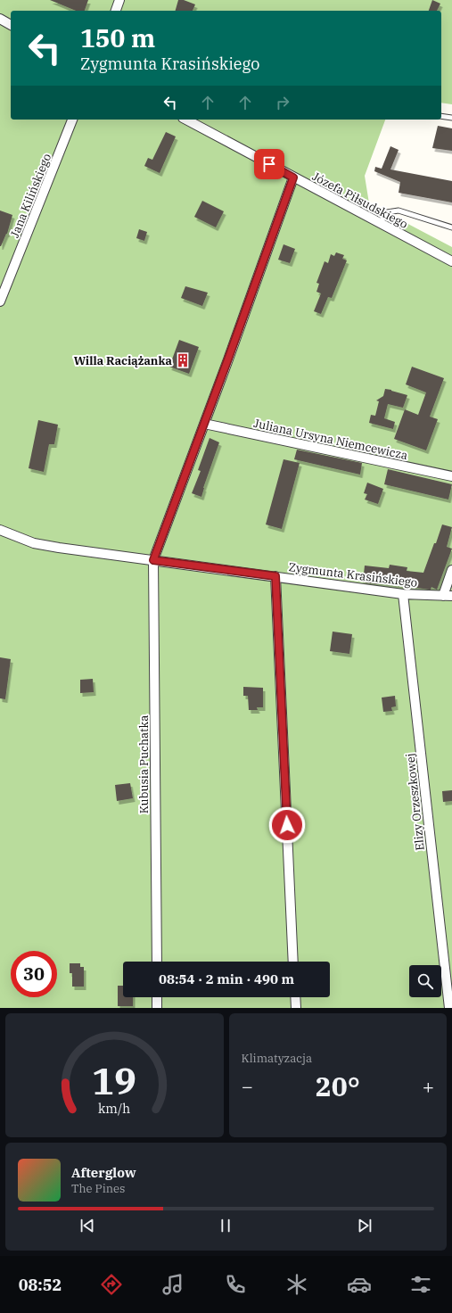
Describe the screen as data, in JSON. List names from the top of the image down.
{
  "streets": {
    "street": [
      "Jana Kilińskiego",
      "Józefa Piłsudskiego",
      "Juliana Ursyna Niemcewicza",
      "Zygmunta Krasińskiego",
      "Kubusia Puchatka",
      "Elizy Orzeszkowej"
    ]
  },
  "crossings": [
    ["Zygmunta Krasińskiego", "Kubusia Puchatka"],
    ["Zygmunta Krasińskiego", "Elizy Orzeszkowej"]
  ],
  "places": {
    "building": ["Willa Raciążanka"]
  },
  "page": {
    "turn": ["150 m", "Zygmunta Krasińskiego"],
    "limit": "30",
    "trip": "08:54 · 2 min · 490 m",
    "tile": "Klimatyzacja",
    "heat": ["−", "20°", "+"],
    "song": ["Afterglow", "The Pines"],
    "tabs": "08:52",
    "gauge": ["19", "km/h"]
  }
}
